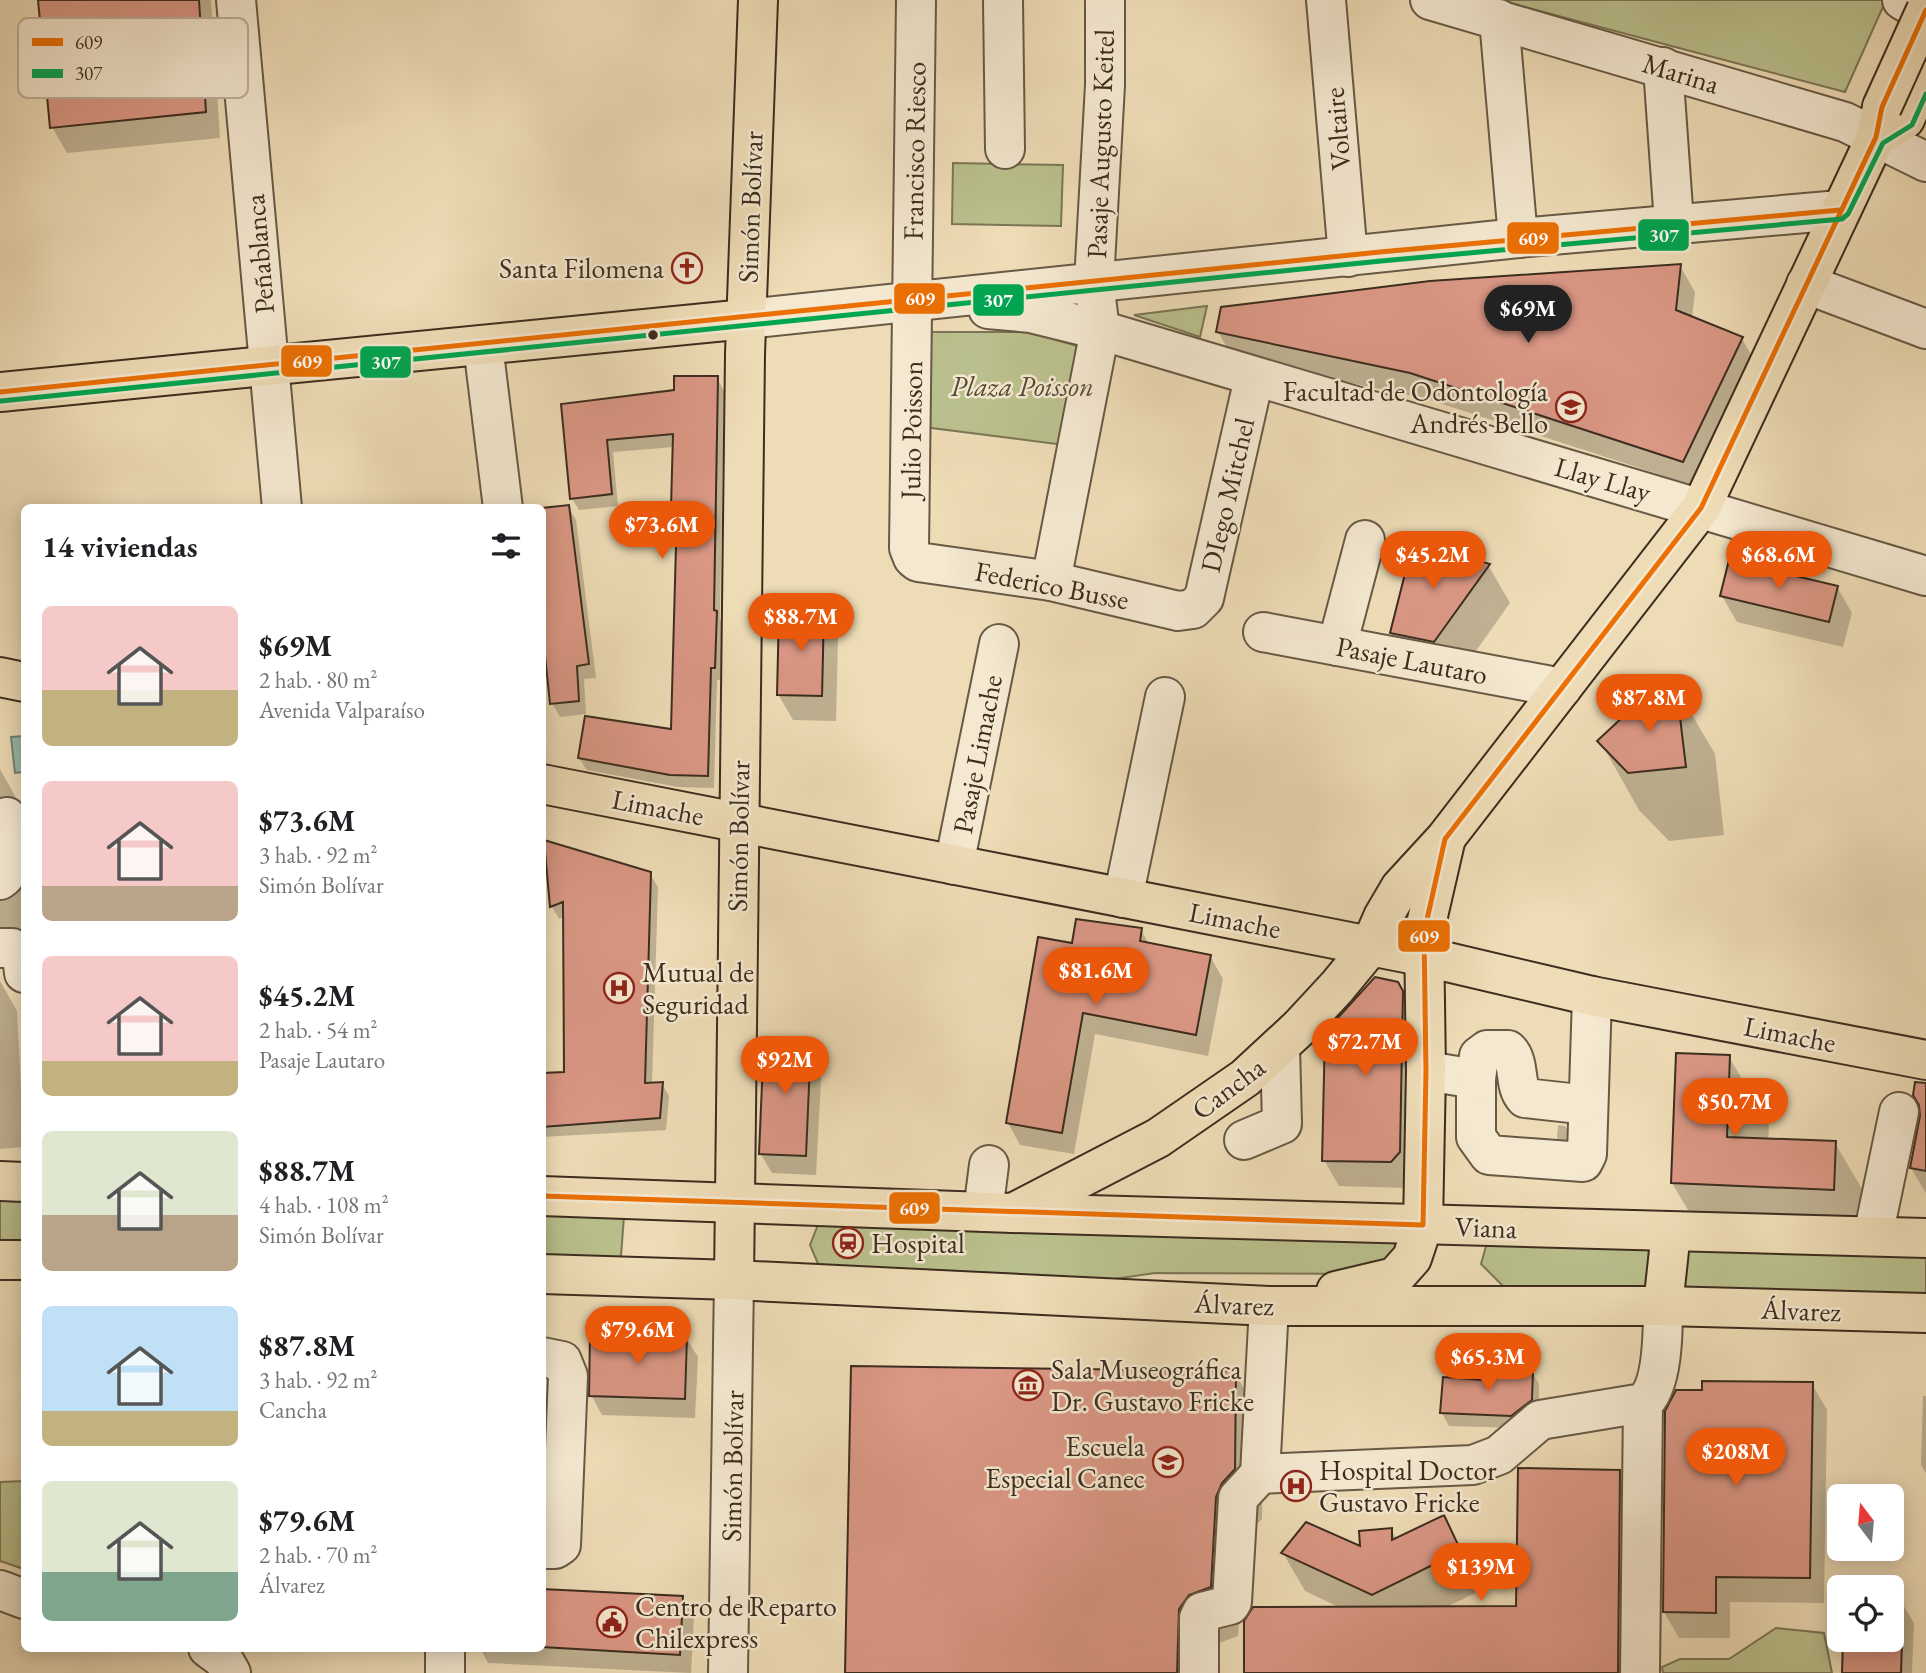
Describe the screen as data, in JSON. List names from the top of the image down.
{
  "streets": {
    "main road": [
      "Simón Bolívar",
      "Limache",
      "Cancha",
      "Viana",
      "Álvarez"
    ],
    "street": [
      "Marina",
      "Voltaire",
      "Pasaje Augusto Keitel",
      "Francisco Riesco",
      "Peñablanca",
      "Julio Poisson",
      "Llay Llay",
      "DIego Mitchel",
      "Federico Busse",
      "Pasaje Lautaro",
      "Pasaje Limache"
    ]
  },
  "crossings": [
    ["Marina", "Cancha"],
    ["Pasaje Augusto Keitel", "Llay Llay"],
    ["Pasaje Augusto Keitel", "Federico Busse"],
    ["Francisco Riesco", "Julio Poisson"],
    ["Francisco Riesco", "Llay Llay"],
    ["Simón Bolívar", "Limache"],
    ["Simón Bolívar", "Viana"],
    ["Simón Bolívar", "Álvarez"],
    ["Julio Poisson", "Llay Llay"],
    ["Julio Poisson", "Federico Busse"],
    ["Llay Llay", "DIego Mitchel"],
    ["Llay Llay", "Cancha"],
    ["DIego Mitchel", "Federico Busse"],
    ["Pasaje Lautaro", "Cancha"],
    ["Pasaje Limache", "Limache"],
    ["Limache", "Cancha"],
    ["Cancha", "Viana"],
    ["Cancha", "Álvarez"]
  ],
  "parks": ["Plaza Poisson"],
  "places": {
    "church": ["Santa Filomena"],
    "school or university": ["Facultad de Odontología Andrés Bello", "Escuela Especial Canec"],
    "hospital": ["Mutual de Seguridad", "Hospital Doctor Gustavo Fricke"],
    "station": ["Hospital"],
    "museum": ["Sala Museográfica Dr. Gustavo Fricke"],
    "public building": ["Centro de Reparto Chilexpress"]
  },
  "lines": ["transit line 609", "transit line 307"],
  "legend": ["609", "307"],
  "north": "top",
  "page": {
    "price": [
      "$69M",
      "$73.6M",
      "$45.2M",
      "$68.6M",
      "$88.7M",
      "$87.8M",
      "$81.6M",
      "$72.7M",
      "$92M",
      "$50.7M",
      "$79.6M",
      "$65.3M",
      "$208M",
      "$139M"
    ],
    "heading": "14 viviendas",
    "list": [
      {
        "name": "$69M",
        "note": "2 hab. · 80 m² · Avenida Valparaíso"
      },
      {
        "name": "$73.6M",
        "note": "3 hab. · 92 m² · Simón Bolívar"
      },
      {
        "name": "$45.2M",
        "note": "2 hab. · 54 m² · Pasaje Lautaro"
      },
      {
        "name": "$88.7M",
        "note": "4 hab. · 108 m² · Simón Bolívar"
      },
      {
        "name": "$87.8M",
        "note": "3 hab. · 92 m² · Cancha"
      },
      {
        "name": "$79.6M",
        "note": "2 hab. · 70 m² · Álvarez"
      }
    ]
  }
}
